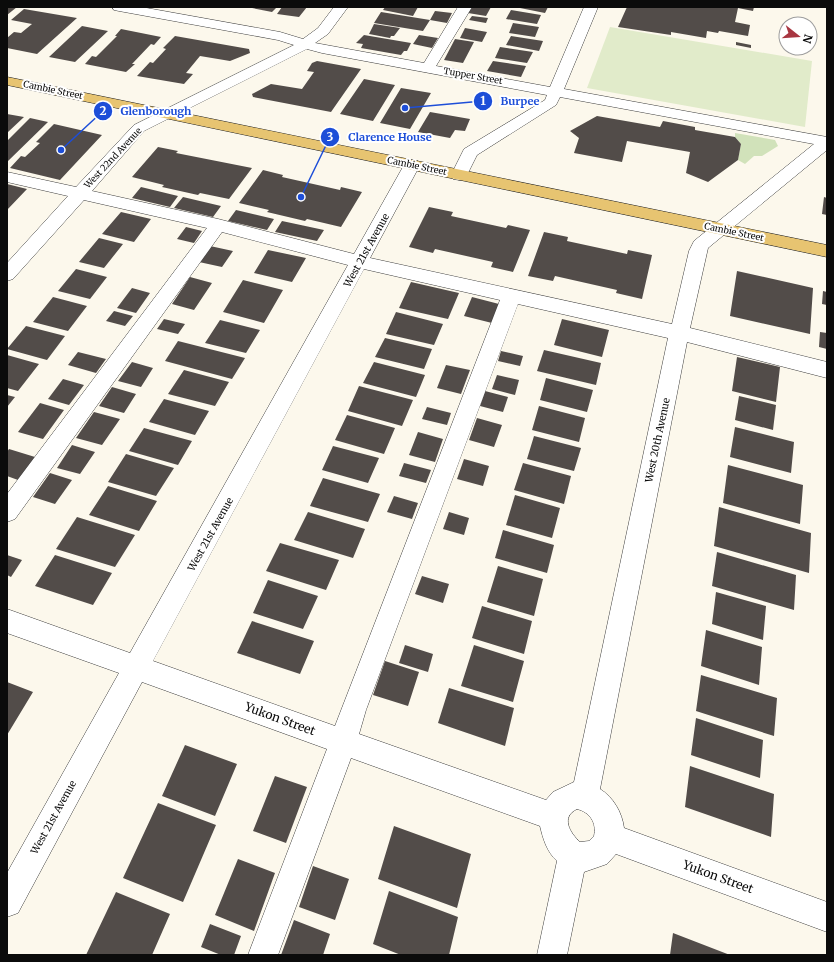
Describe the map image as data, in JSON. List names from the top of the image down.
{
  "streets": {
    "main road": ["Cambie Street"],
    "street": [
      "Tupper Street",
      "West 22nd Avenue",
      "West 21st Avenue",
      "West 20th Avenue",
      "Yukon Street"
    ]
  },
  "crossings": [
    ["Tupper Street", "West 22nd Avenue"],
    ["Tupper Street", "West 20th Avenue"],
    ["Cambie Street", "West 22nd Avenue"],
    ["Cambie Street", "West 21st Avenue"],
    ["Cambie Street", "West 20th Avenue"],
    ["West 21st Avenue", "Yukon Street"],
    ["West 20th Avenue", "Yukon Street"]
  ],
  "places": ["Burpee", "Glenborough", "Clarence House"],
  "north": "right"
}
